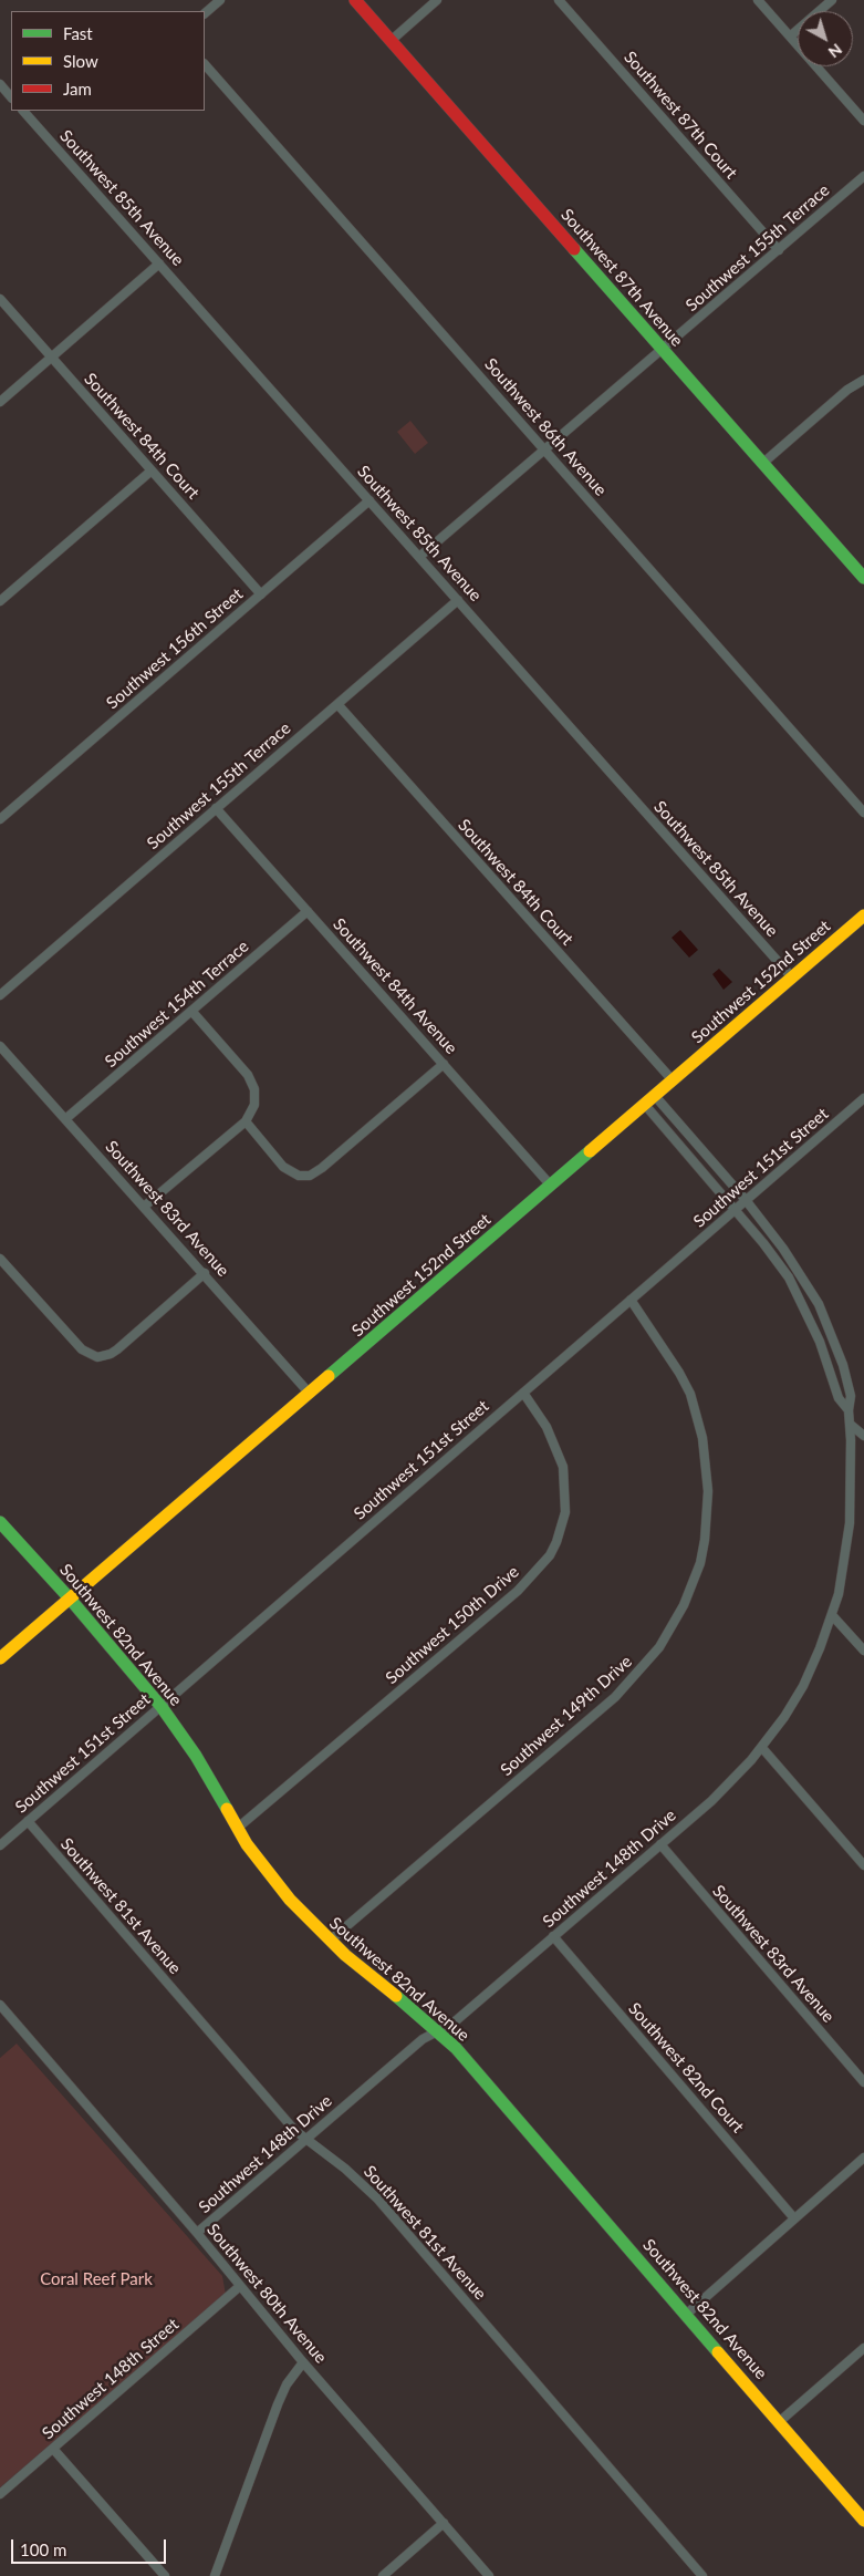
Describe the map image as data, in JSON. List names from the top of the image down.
{
  "streets": {
    "street": [
      "Southwest 87th Court",
      "Southwest 85th Avenue",
      "Southwest 155th Terrace",
      "Southwest 87th Avenue",
      "Southwest 86th Avenue",
      "Southwest 84th Court",
      "Southwest 156th Street",
      "Southwest 152nd Street",
      "Southwest 84th Avenue",
      "Southwest 154th Terrace",
      "Southwest 151st Street",
      "Southwest 83rd Avenue",
      "Southwest 150th Drive",
      "Southwest 82nd Avenue",
      "Southwest 149th Drive",
      "Southwest 148th Drive",
      "Southwest 81st Avenue",
      "Southwest 82nd Court",
      "Southwest 80th Avenue",
      "Southwest 148th Street"
    ]
  },
  "crossings": [
    ["Southwest 87th Court", "Southwest 155th Terrace"],
    ["Southwest 85th Avenue", "Southwest 155th Terrace"],
    ["Southwest 85th Avenue", "Southwest 156th Street"],
    ["Southwest 85th Avenue", "Southwest 152nd Street"],
    ["Southwest 155th Terrace", "Southwest 87th Avenue"],
    ["Southwest 155th Terrace", "Southwest 86th Avenue"],
    ["Southwest 155th Terrace", "Southwest 84th Court"],
    ["Southwest 155th Terrace", "Southwest 84th Avenue"],
    ["Southwest 84th Court", "Southwest 156th Street"],
    ["Southwest 84th Court", "Southwest 152nd Street"],
    ["Southwest 152nd Street", "Southwest 84th Avenue"],
    ["Southwest 152nd Street", "Southwest 83rd Avenue"],
    ["Southwest 152nd Street", "Southwest 82nd Avenue"],
    ["Southwest 84th Avenue", "Southwest 154th Terrace"],
    ["Southwest 154th Terrace", "Southwest 83rd Avenue"],
    ["Southwest 151st Street", "Southwest 150th Drive"],
    ["Southwest 151st Street", "Southwest 82nd Avenue"],
    ["Southwest 151st Street", "Southwest 149th Drive"],
    ["Southwest 151st Street", "Southwest 81st Avenue"],
    ["Southwest 83rd Avenue", "Southwest 148th Drive"],
    ["Southwest 150th Drive", "Southwest 82nd Avenue"],
    ["Southwest 82nd Avenue", "Southwest 149th Drive"],
    ["Southwest 82nd Avenue", "Southwest 148th Drive"],
    ["Southwest 148th Drive", "Southwest 81st Avenue"],
    ["Southwest 148th Drive", "Southwest 82nd Court"],
    ["Southwest 148th Drive", "Southwest 80th Avenue"],
    ["Southwest 80th Avenue", "Southwest 148th Street"]
  ],
  "parks": ["Coral Reef Park"],
  "legend": ["Fast", "Slow", "Jam"],
  "scale_bar": "100 m",
  "north": "bottom right"
}
